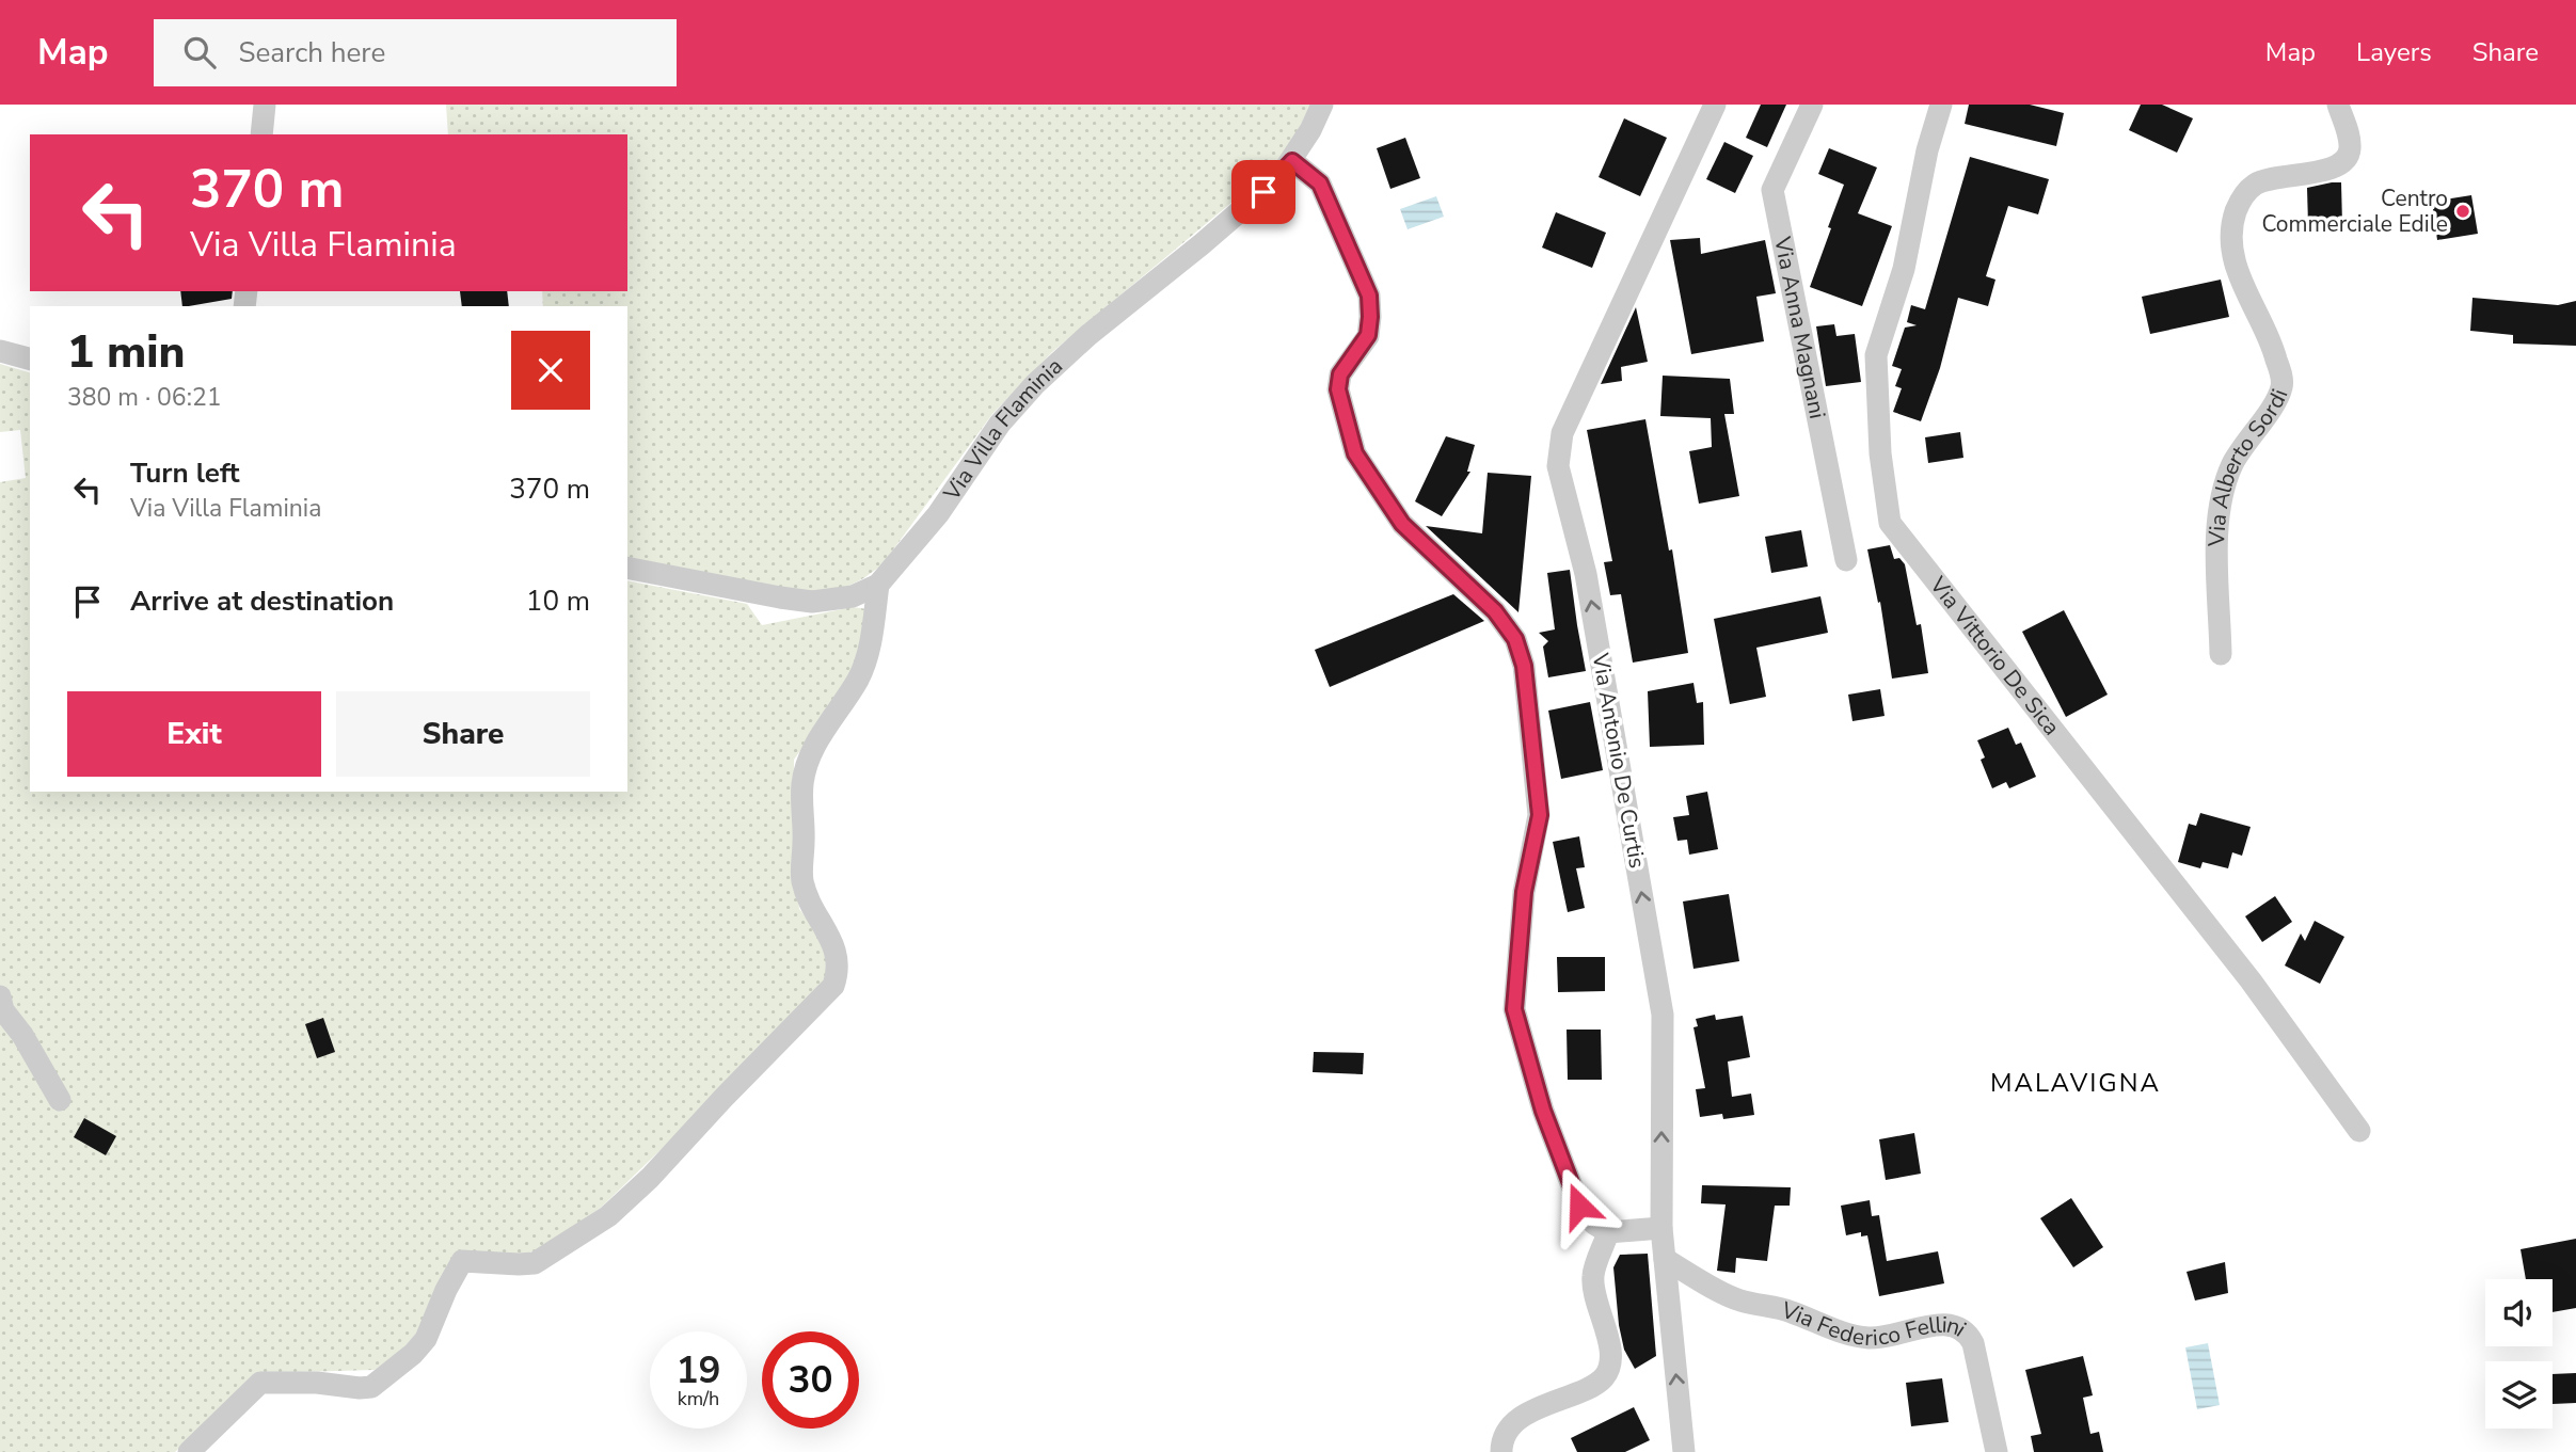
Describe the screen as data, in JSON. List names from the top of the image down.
{
  "streets": {
    "street": [
      "Via Anna Magnani",
      "Via Villa Flaminia",
      "Via Alberto Sordi",
      "Via Vittorio De Sica",
      "Via Antonio De Curtis",
      "Via Federico Fellini"
    ]
  },
  "crossings": [
    ["Via Antonio De Curtis", "Via Federico Fellini"]
  ],
  "one_way": ["Via Antonio De Curtis"],
  "districts": ["MALAVIGNA"],
  "places": ["Centro Commerciale Edile"],
  "page": {
    "header": "Map",
    "search": "Search here",
    "nav": ["Map", "Layers", "Share"],
    "turn": ["370 m", "Via Villa Flaminia"],
    "heading": ["1 min", "380 m · 06:21"],
    "list": [
      {
        "name": "Turn left",
        "note": "Via Villa Flaminia",
        "value": "370 m"
      },
      {
        "name": "Arrive at destination",
        "value": "10 m"
      }
    ],
    "buttons": ["Exit", "Share"],
    "speed": "19 km/h",
    "limit": "30"
  }
}
